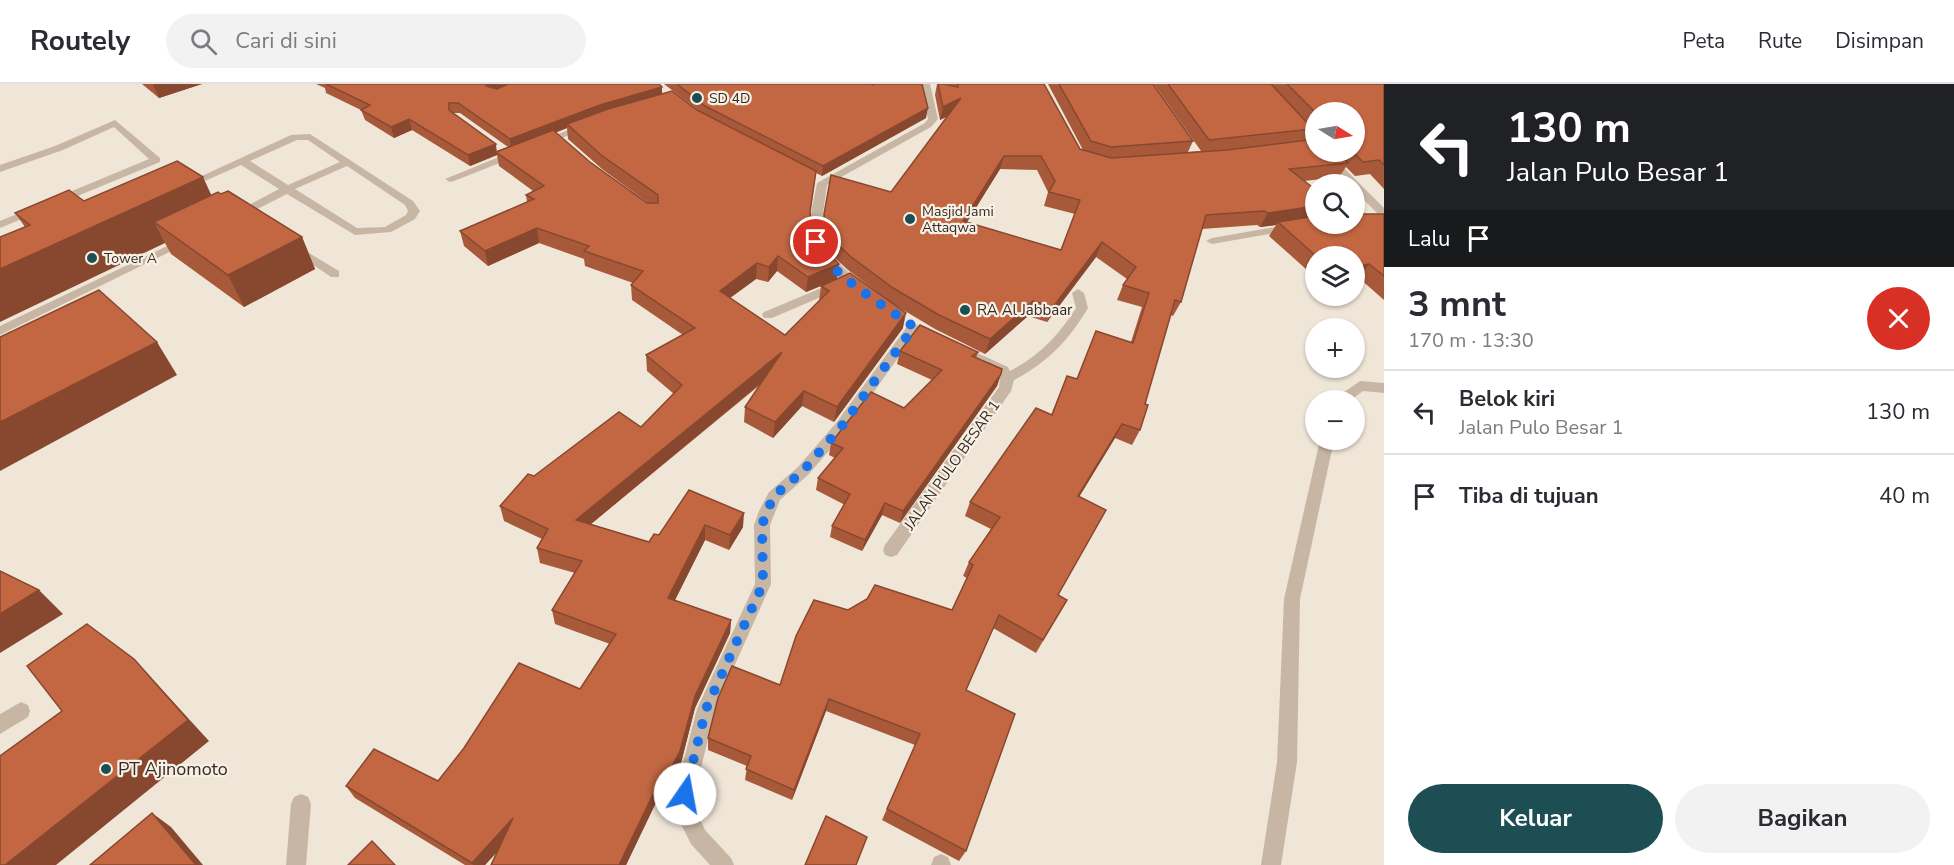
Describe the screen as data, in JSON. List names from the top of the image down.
{
  "streets": {
    "street": ["JALAN PULO BESAR 1"]
  },
  "places": [
    "SD 4D",
    "Masjid Jami Attaqwa",
    "Tower A",
    "RA Al Jabbaar",
    "PT Ajinomoto"
  ],
  "north": "right",
  "page": {
    "header": "Routely",
    "search": "Cari di sini",
    "nav": ["Peta", "Rute", "Disimpan"],
    "turn": ["130 m", "Jalan Pulo Besar 1"],
    "map_buttons": ["+", "−"],
    "then": "Lalu",
    "heading": ["3 mnt", "170 m · 13:30"],
    "list": [
      {
        "name": "Belok kiri",
        "note": "Jalan Pulo Besar 1",
        "value": "130 m"
      },
      {
        "name": "Tiba di tujuan",
        "value": "40 m"
      }
    ],
    "buttons": ["Keluar", "Bagikan"]
  }
}
